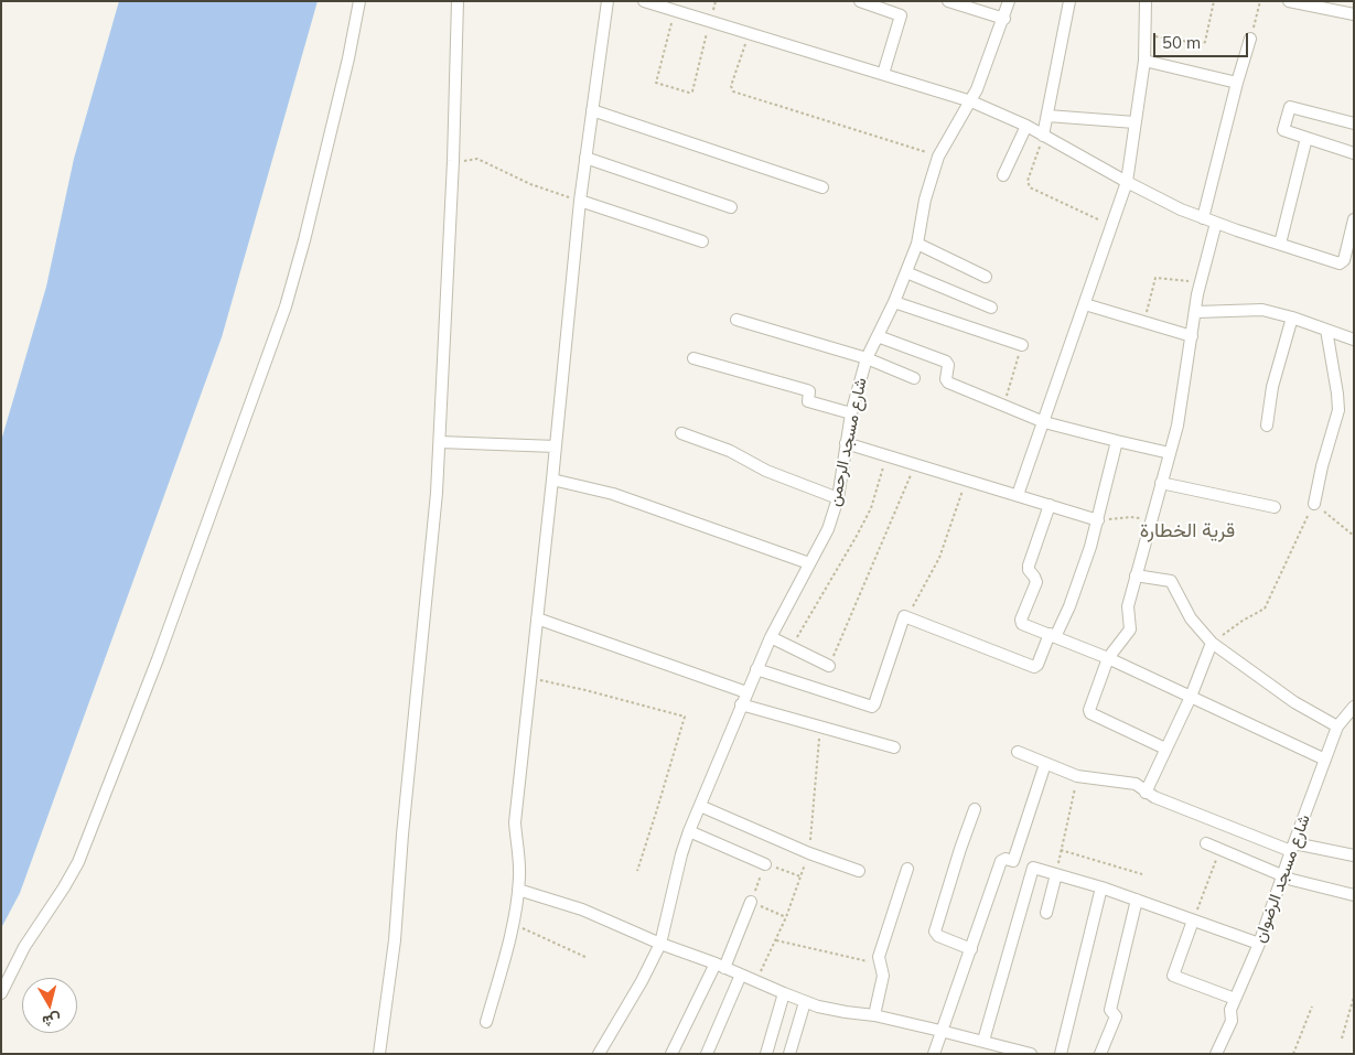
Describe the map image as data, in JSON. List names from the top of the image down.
{
  "streets": {
    "street": ["شارع مسجد الرحمن", "شارع مسجد الرضوان"]
  },
  "districts": ["قرية الخطارة"],
  "scale_bar": "50 m",
  "north": "bottom"
}
